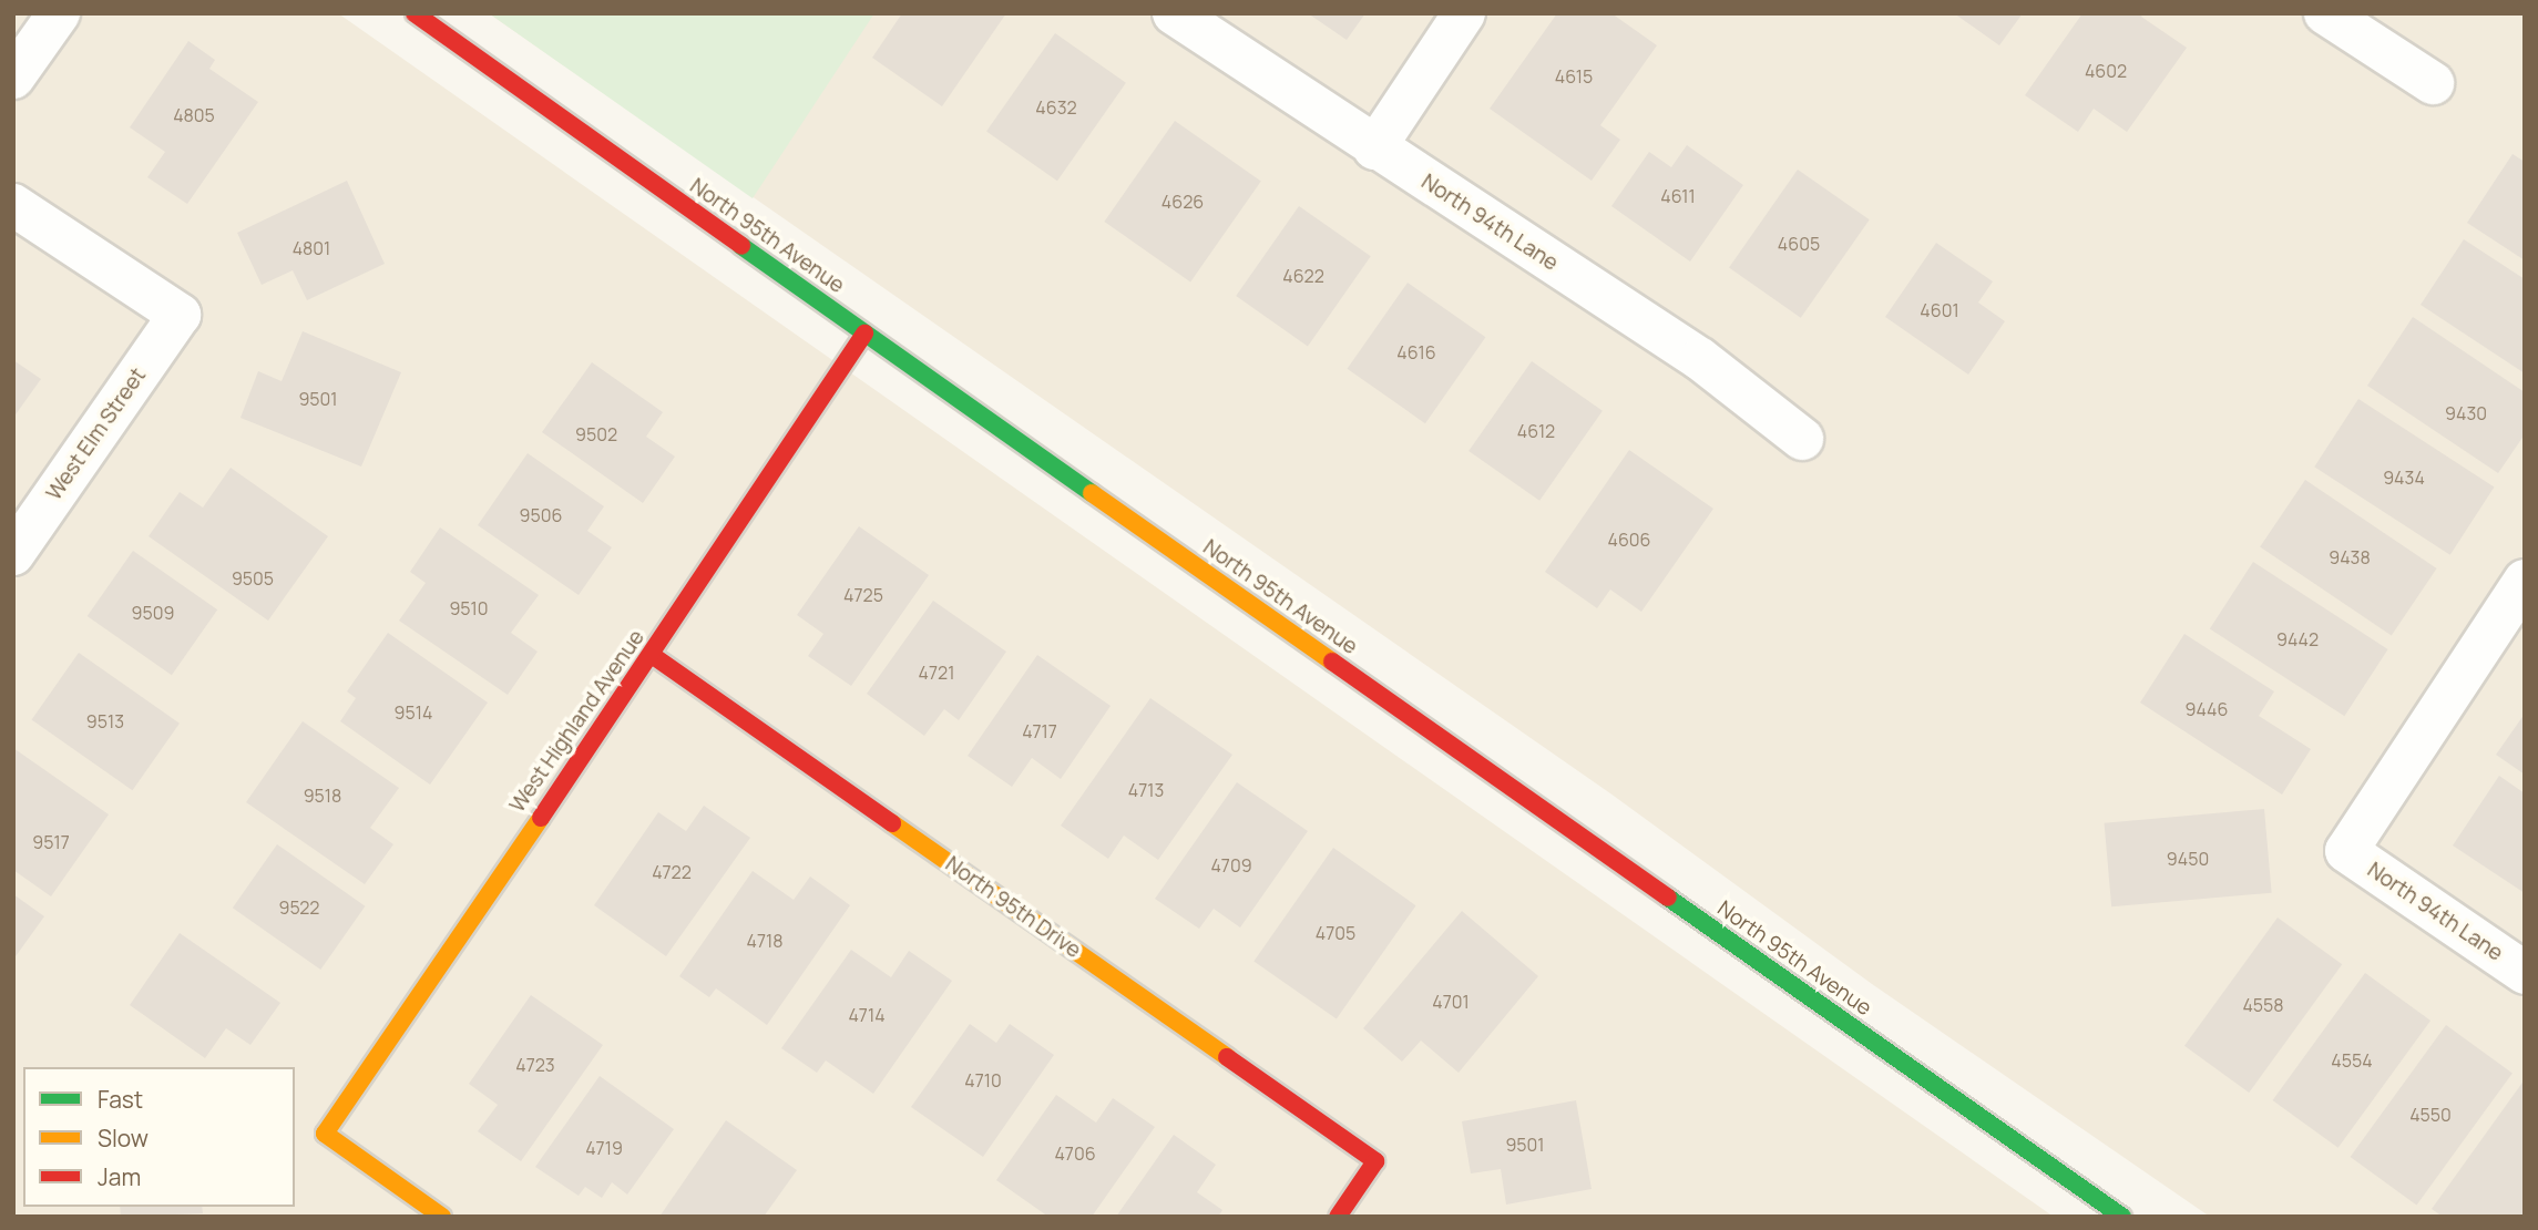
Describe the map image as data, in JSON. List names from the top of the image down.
{
  "streets": {
    "street": [
      "North 94th Lane",
      "North 95th Avenue",
      "West Elm Street",
      "West Highland Avenue",
      "North 95th Drive"
    ]
  },
  "crossings": [
    ["North 95th Avenue", "West Highland Avenue"],
    ["West Highland Avenue", "North 95th Drive"]
  ],
  "house_numbers": [
    "4602",
    "4615",
    "4632",
    "4805",
    "4611",
    "4626",
    "4605",
    "4801",
    "4622",
    "4601",
    "4616",
    "9501",
    "9430",
    "4612",
    "9502",
    "9434",
    "9506",
    "4606",
    "9438",
    "9505",
    "4725",
    "9510",
    "9509",
    "9442",
    "4721",
    "9446",
    "9514",
    "9513",
    "4717",
    "4713",
    "9518",
    "9517",
    "9450",
    "4709",
    "4722",
    "9522",
    "4705",
    "4718",
    "4701",
    "4558",
    "4714",
    "4554",
    "4723",
    "4710",
    "4550",
    "9501",
    "4719",
    "4706"
  ],
  "legend": ["Fast", "Slow", "Jam"]
}
